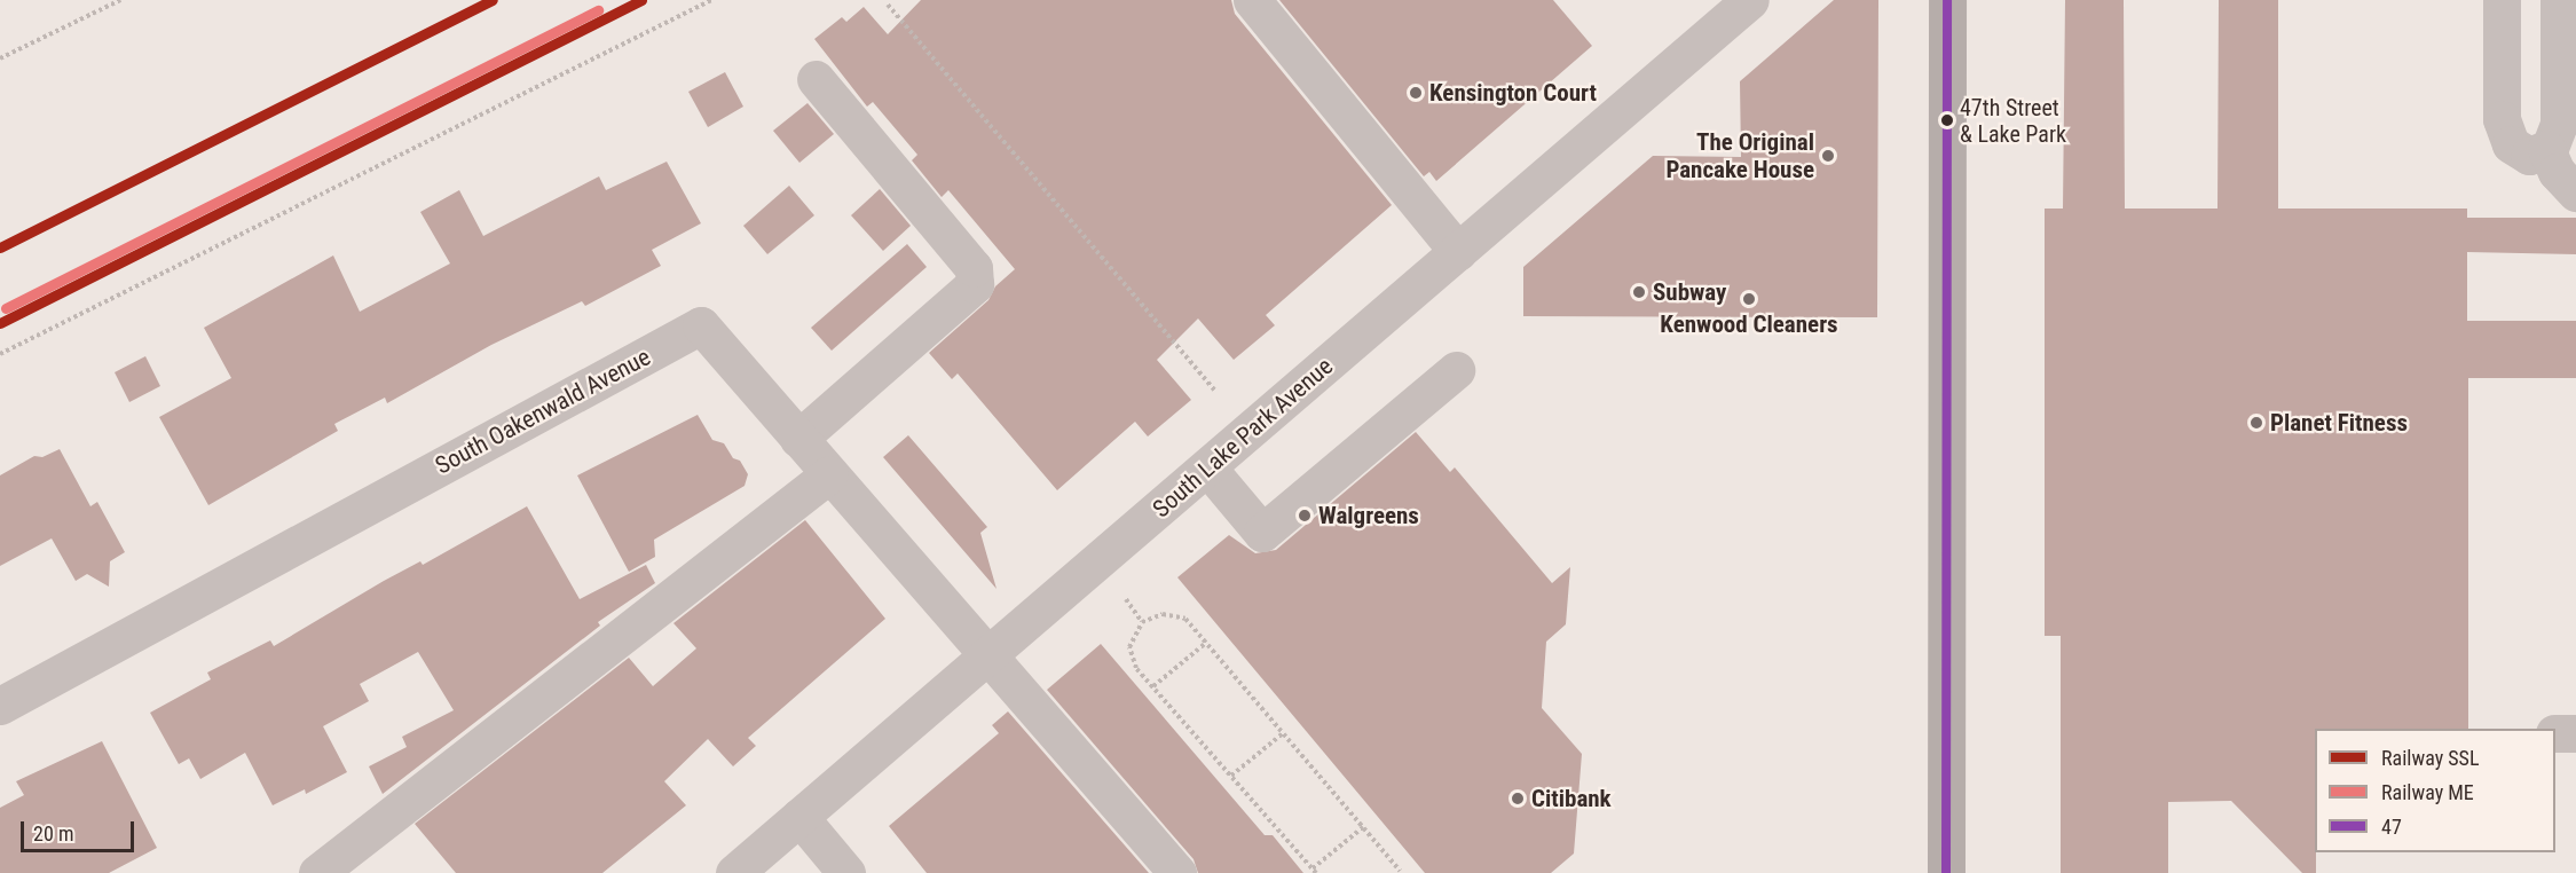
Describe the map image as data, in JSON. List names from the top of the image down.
{
  "streets": {
    "street": ["South Oakenwald Avenue", "South Lake Park Avenue"]
  },
  "crossings": [
    ["South Oakenwald Avenue", "South Lake Park Avenue"]
  ],
  "places": [
    "Kensington Court",
    "47th Street & Lake Park",
    "The Original Pancake House",
    "Subway",
    "Kenwood Cleaners",
    "Planet Fitness",
    "Walgreens",
    "Citibank"
  ],
  "lines": ["rail line SSL", "transit line 47", "rail line ME"],
  "legend": ["Railway SSL", "Railway ME", "47"],
  "scale_bar": "20 m"
}
